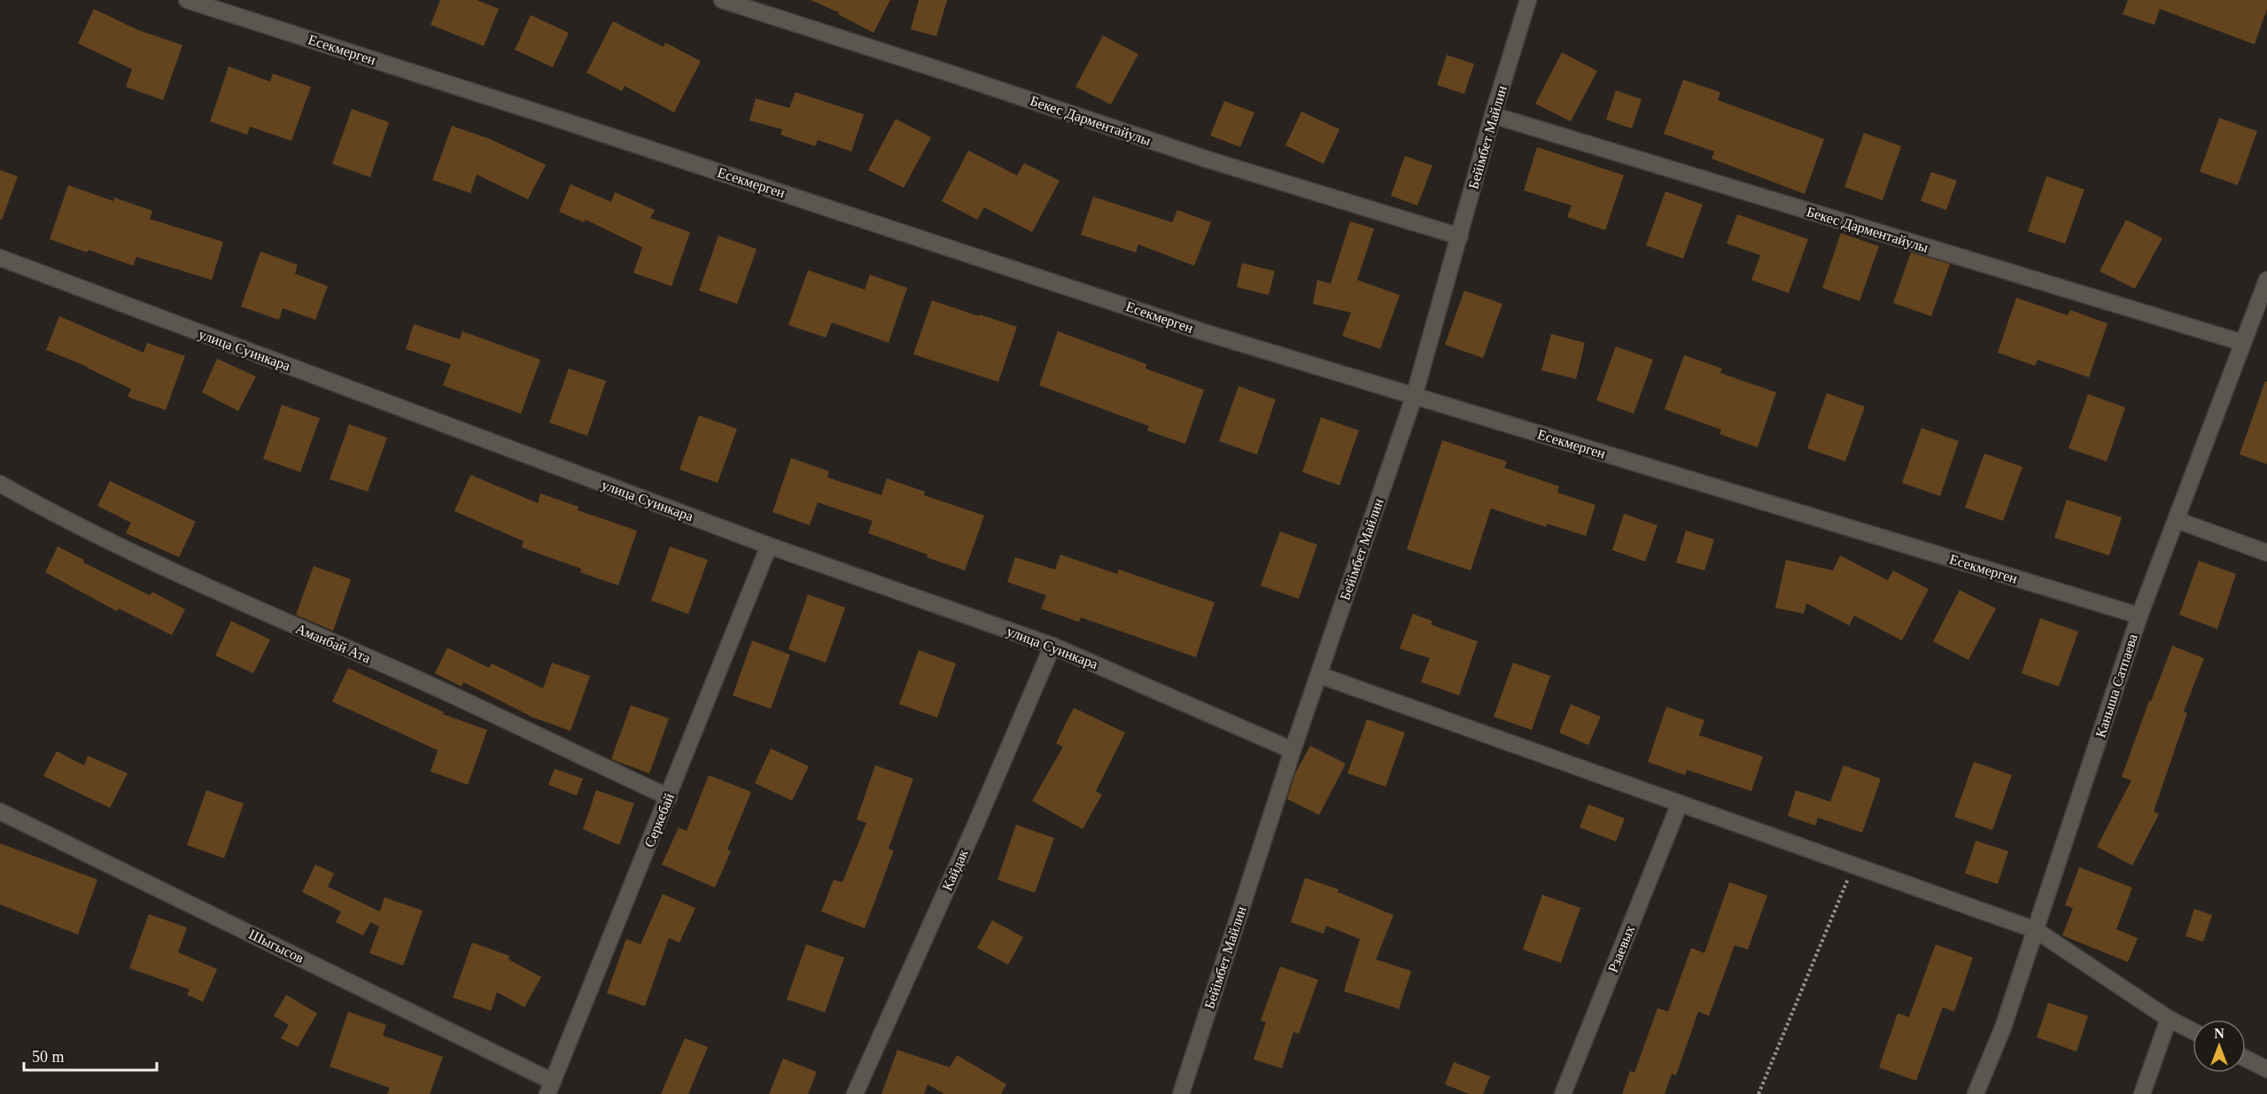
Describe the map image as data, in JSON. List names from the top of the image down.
{
  "streets": {
    "street": [
      "Eсекмерген",
      "Бекес Дарментайулы",
      "Бейімбет Майлин",
      "улица Суинкара",
      "Аманбай Ата",
      "Каныша Сатпаева",
      "Серкебай",
      "Кайдак",
      "Шыгысов",
      "Рзаевых"
    ]
  },
  "crossings": [
    ["Eсекмерген", "Бейімбет Майлин"],
    ["Eсекмерген", "Каныша Сатпаева"],
    ["Бекес Дарментайулы", "Бейімбет Майлин"],
    ["Бекес Дарментайулы", "Каныша Сатпаева"],
    ["Бейімбет Майлин", "улица Суинкара"],
    ["улица Суинкара", "Серкебай"],
    ["улица Суинкара", "Кайдак"],
    ["Аманбай Ата", "Серкебай"],
    ["Серкебай", "Шыгысов"]
  ],
  "scale_bar": "50 m",
  "north": "top"
}
